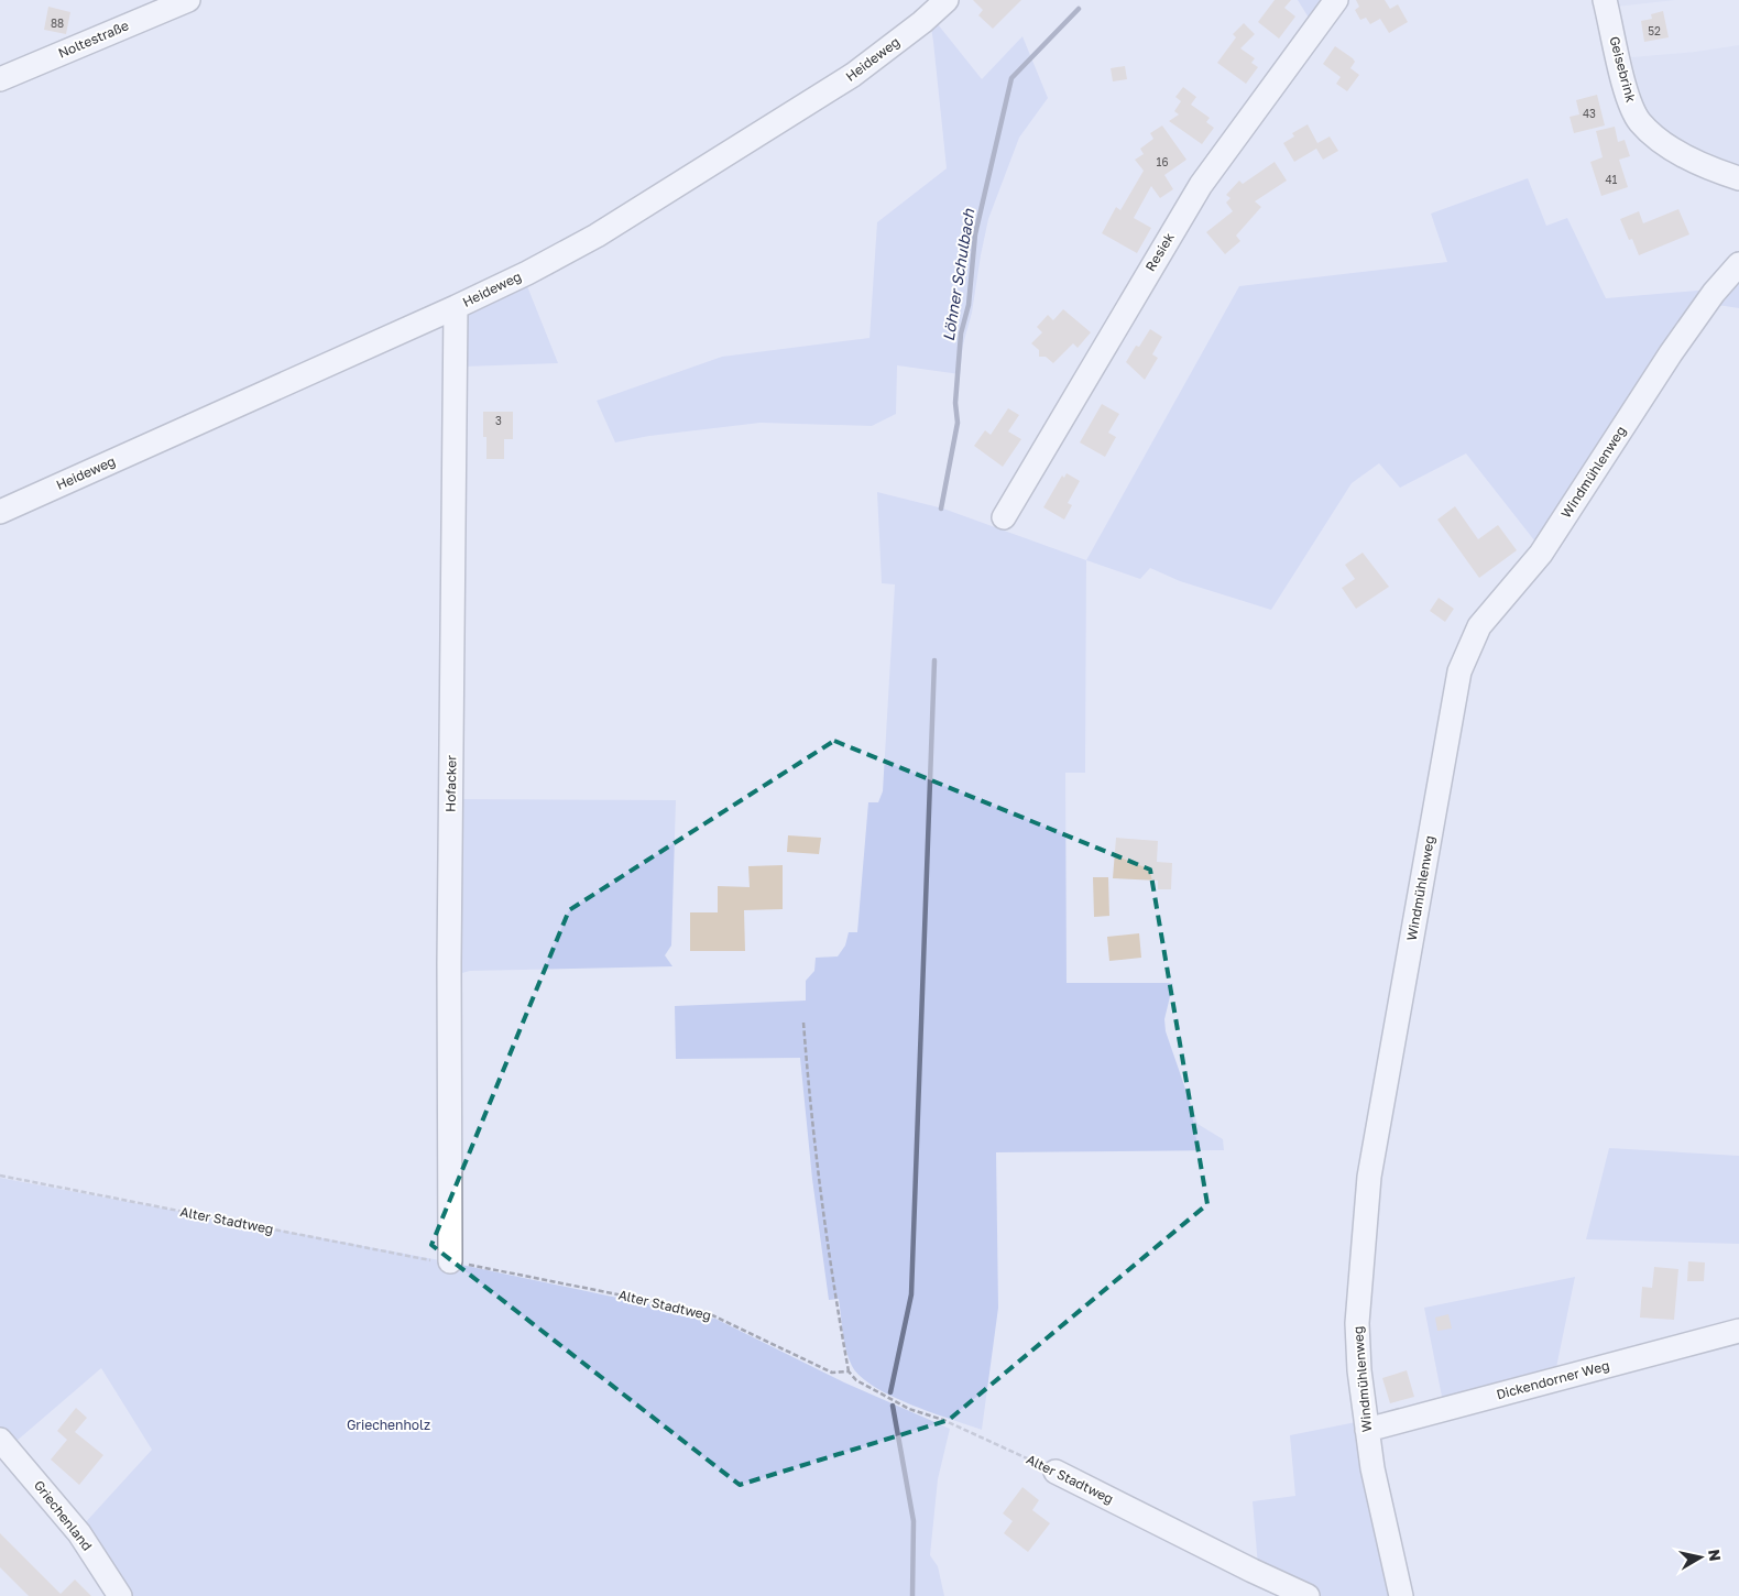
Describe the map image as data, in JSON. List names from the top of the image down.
{
  "streets": {
    "street": [
      "Noltestraße",
      "Heideweg",
      "Geisebrink",
      "Resiek",
      "Windmühlenweg",
      "Hofacker",
      "Alter Stadtweg",
      "Dickendorner Weg",
      "Griechenland"
    ]
  },
  "crossings": [
    ["Heideweg", "Hofacker"],
    ["Windmühlenweg", "Dickendorner Weg"],
    ["Hofacker", "Alter Stadtweg"]
  ],
  "water": ["Löhner Schulbach"],
  "parks": ["Griechenholz"],
  "house_numbers": [
    "88",
    "52",
    "43",
    "16",
    "41",
    "3"
  ],
  "north": "right"
}
